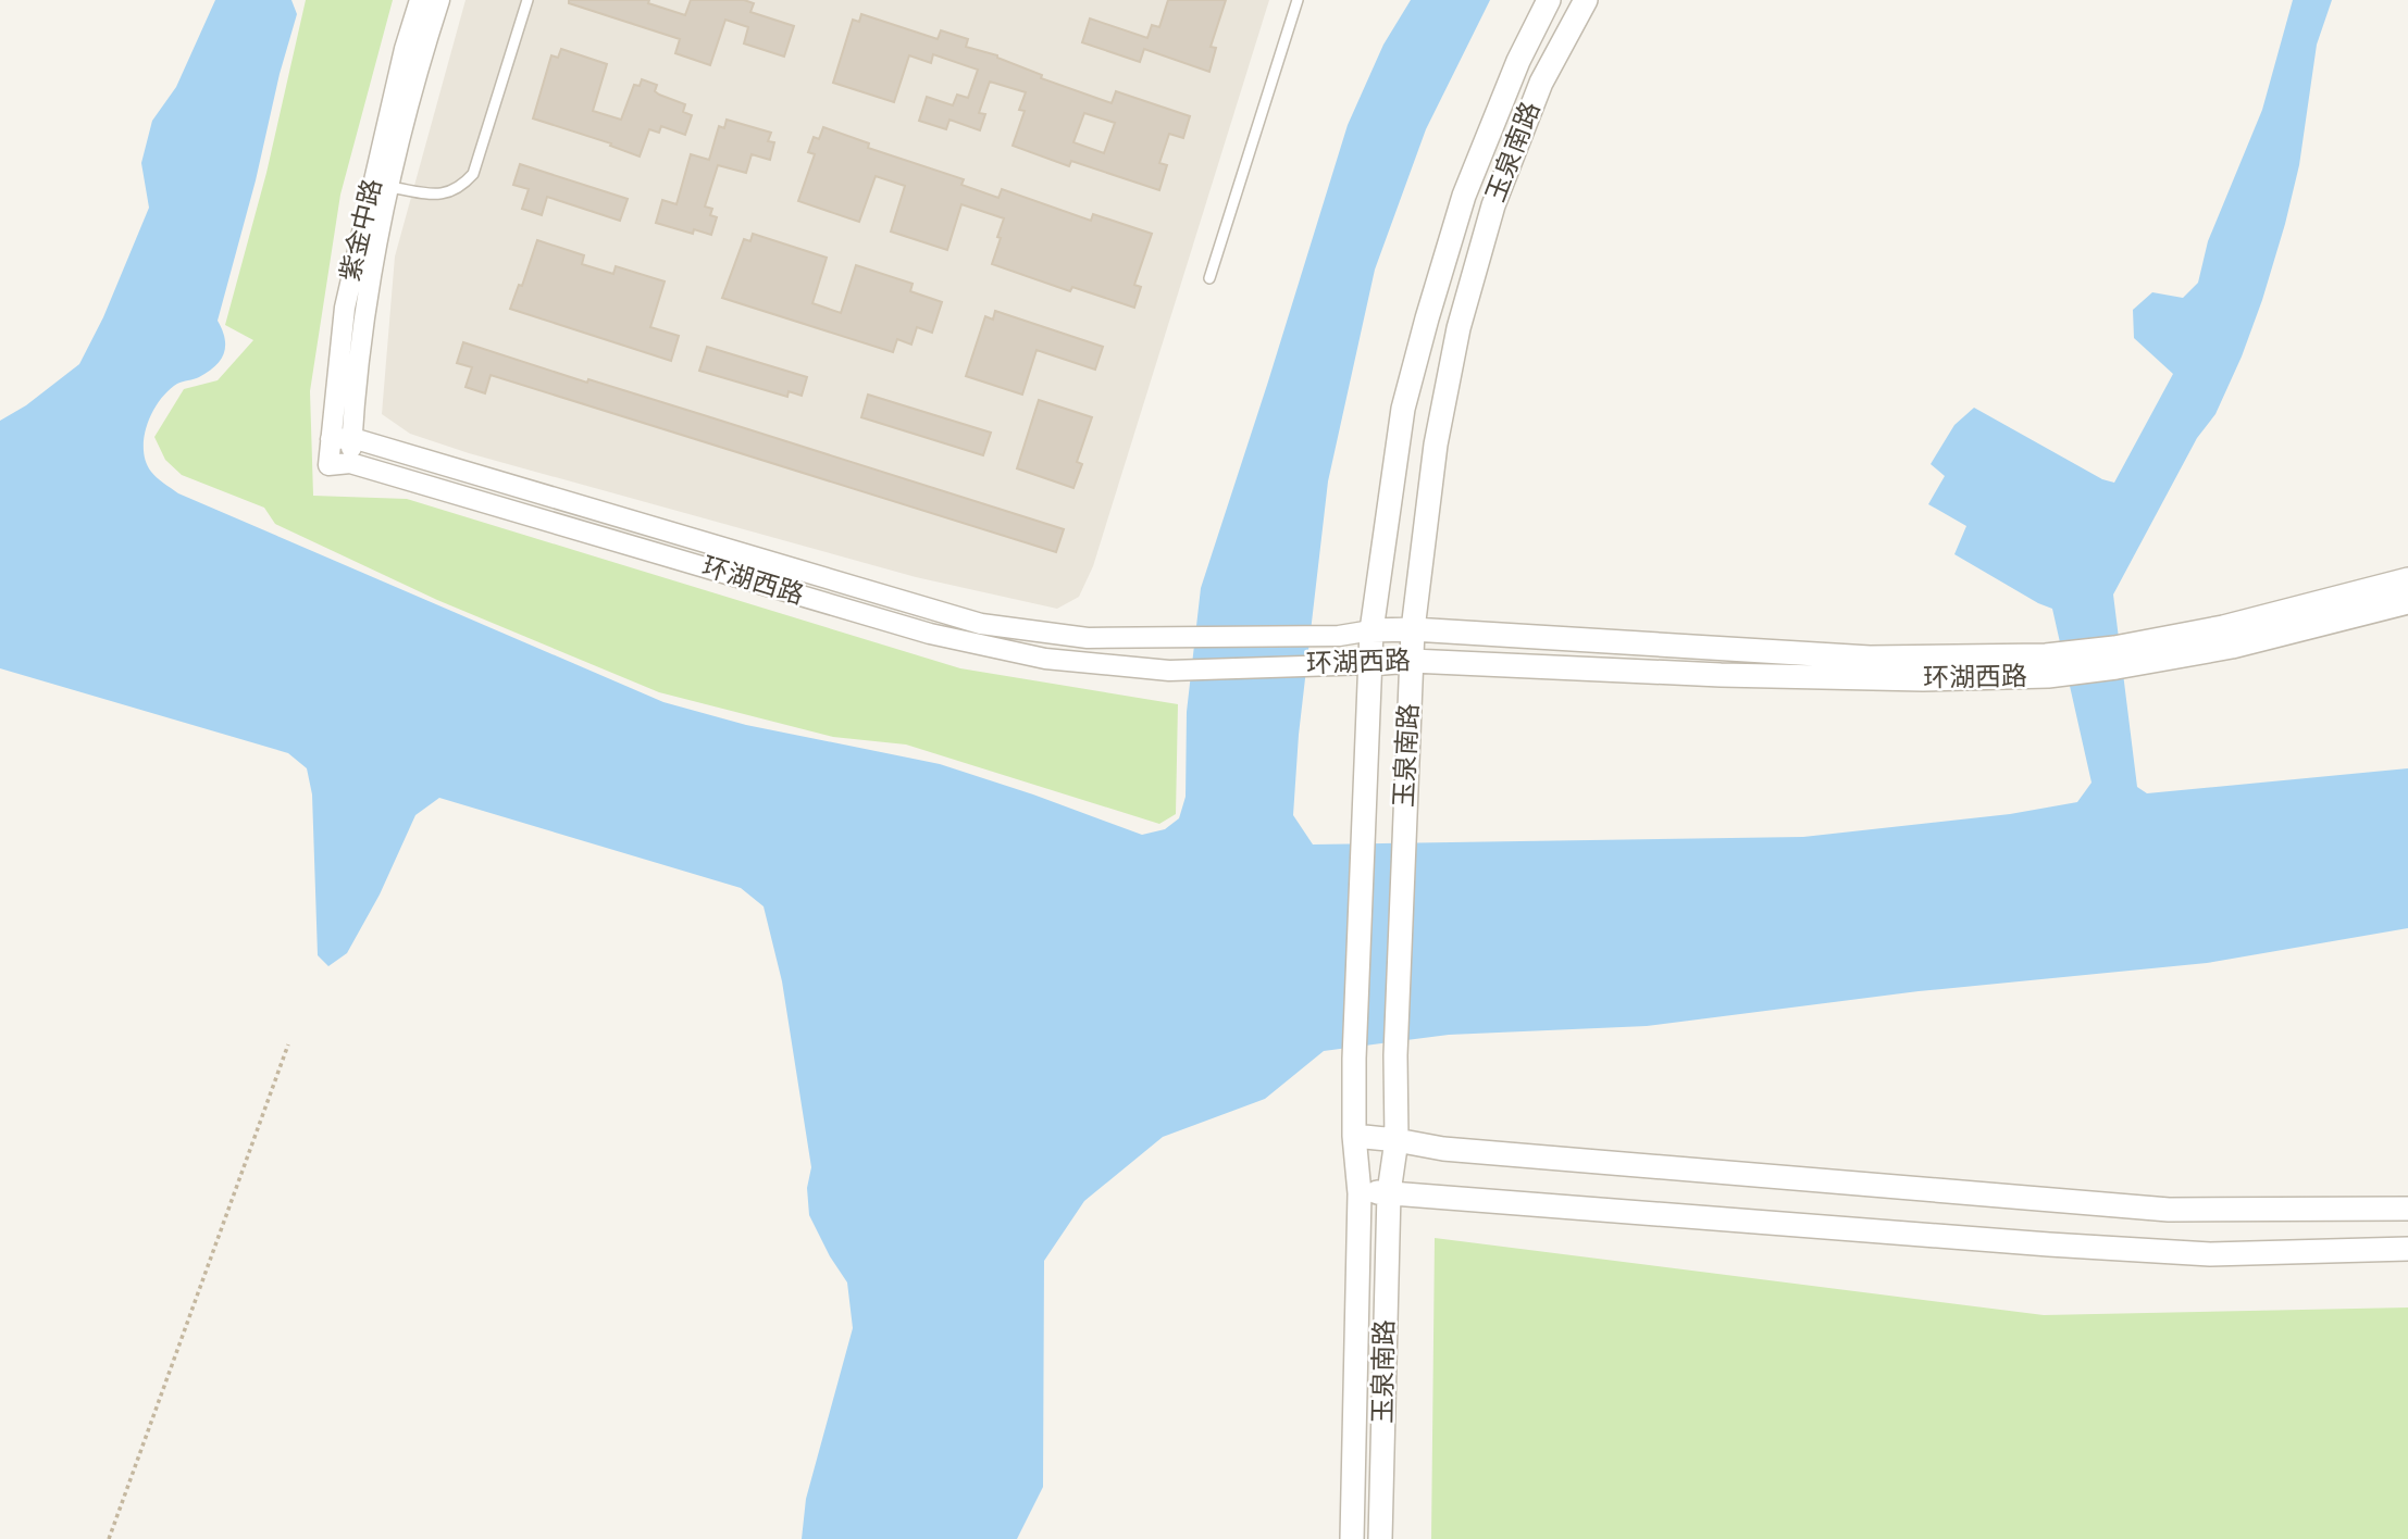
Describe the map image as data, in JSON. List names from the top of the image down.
{
  "streets": {
    "street": ["玉泉南路", "紫金中路", "环湖西路"]
  },
  "crossings": [
    ["玉泉南路", "环湖西路"],
    ["紫金中路", "环湖西路"]
  ]
}
